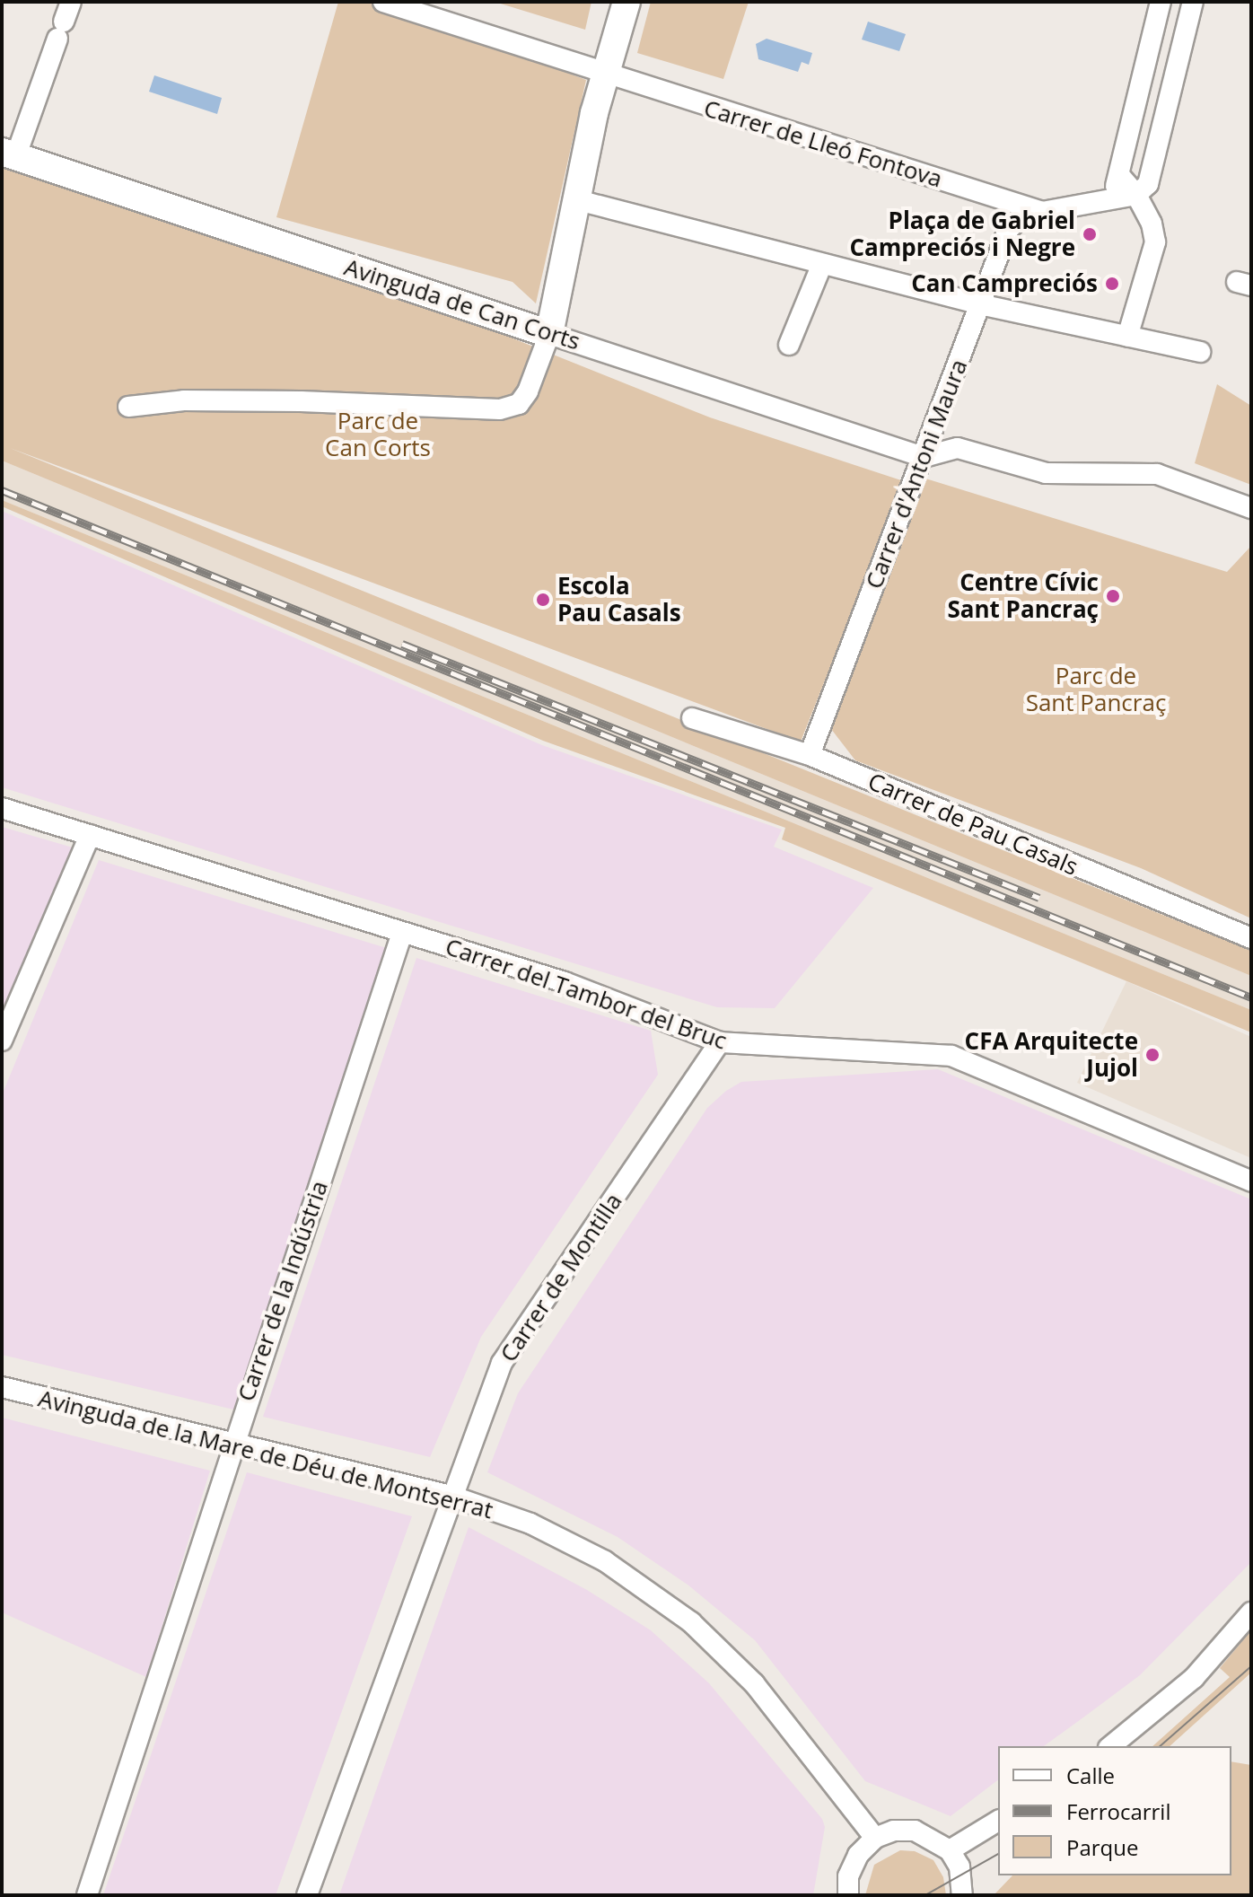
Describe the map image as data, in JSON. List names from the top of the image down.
{
  "streets": {
    "street": [
      "Carrer de Lleó Fontova",
      "Avinguda de Can Corts",
      "Carrer d'Antoni Maura",
      "Carrer de Pau Casals",
      "Carrer del Tambor del Bruc",
      "Carrer de Montilla",
      "Carrer de la Indústria",
      "Avinguda de la Mare de Déu de Montserrat"
    ]
  },
  "crossings": [
    ["Carrer de Lleó Fontova", "Carrer d'Antoni Maura"],
    ["Avinguda de Can Corts", "Carrer d'Antoni Maura"],
    ["Carrer d'Antoni Maura", "Carrer de Pau Casals"],
    ["Carrer del Tambor del Bruc", "Carrer de Montilla"],
    ["Carrer del Tambor del Bruc", "Carrer de la Indústria"],
    ["Carrer de Montilla", "Avinguda de la Mare de Déu de Montserrat"],
    ["Carrer de la Indústria", "Avinguda de la Mare de Déu de Montserrat"]
  ],
  "parks": ["Parc de Can Corts", "Parc de Sant Pancraç"],
  "places": [
    "Plaça de Gabriel Campreciós i Negre",
    "Can Campreciós",
    "Centre Cívic Sant Pancraç",
    "Escola Pau Casals",
    "CFA Arquitecte Jujol"
  ],
  "legend": ["Calle", "Ferrocarril", "Parque"]
}
